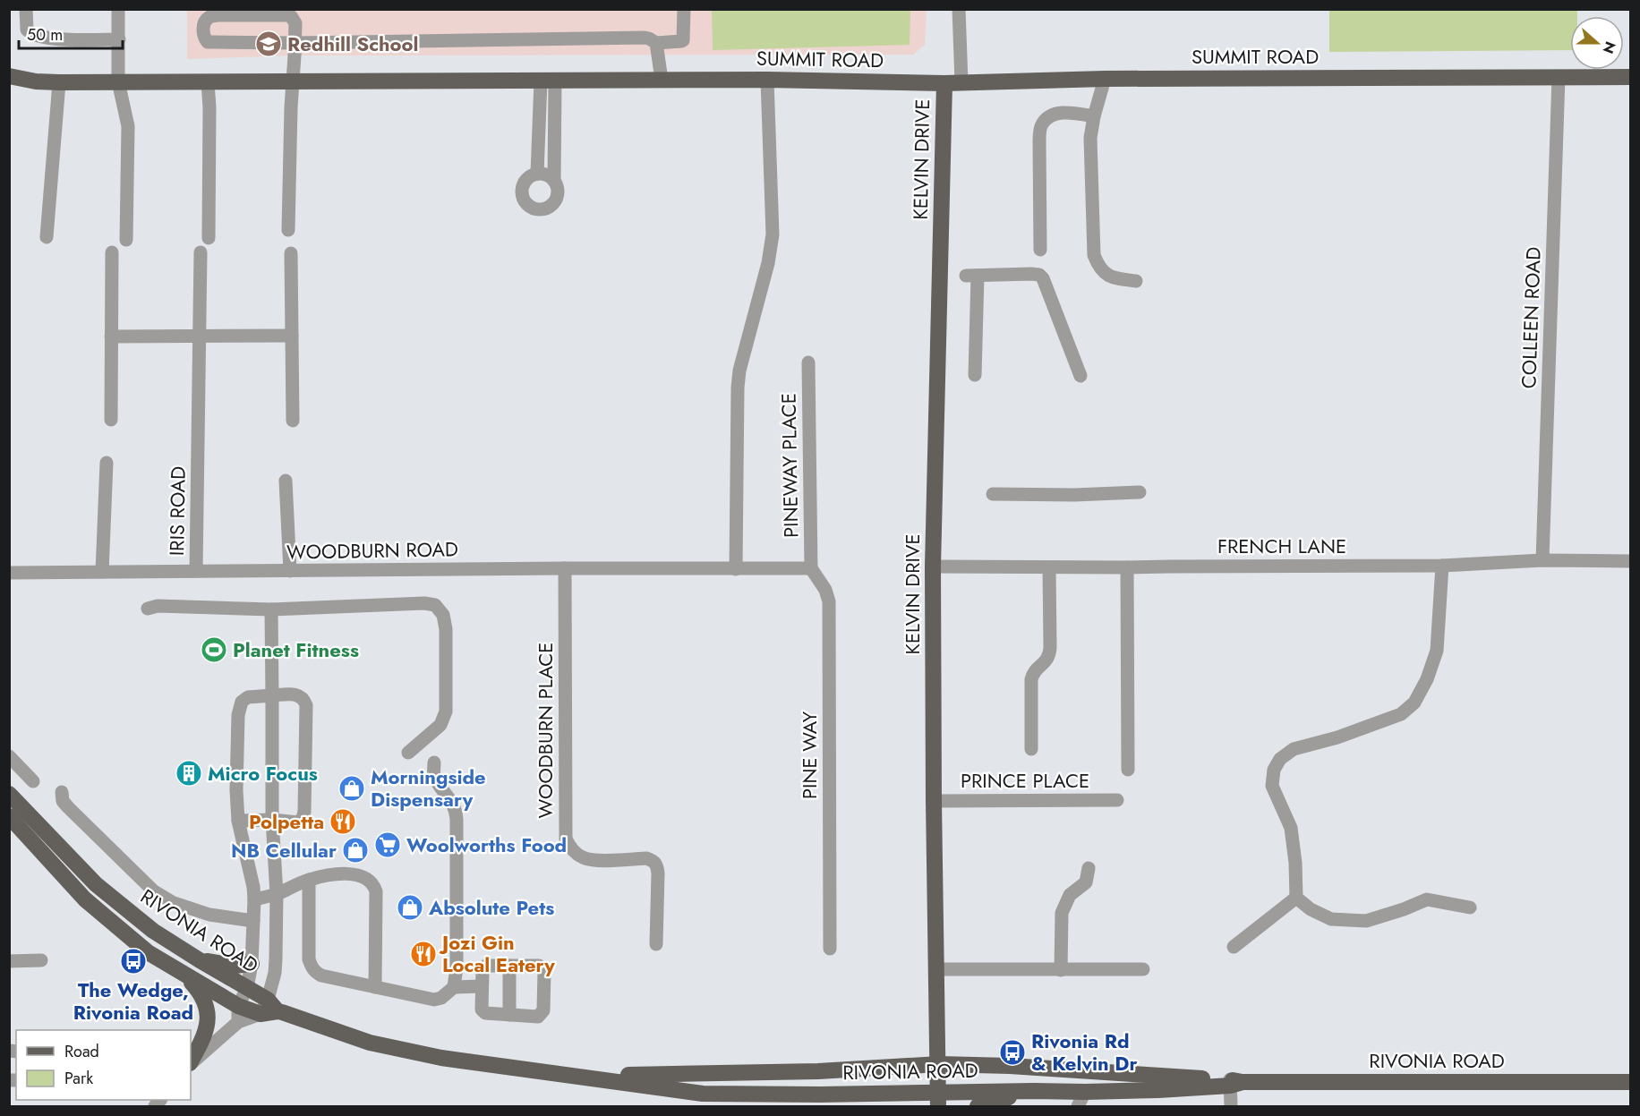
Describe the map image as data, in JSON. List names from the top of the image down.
{
  "streets": {
    "main road": ["SUMMIT ROAD", "KELVIN DRIVE", "RIVONIA ROAD"],
    "street": [
      "COLLEEN ROAD",
      "PINEWAY PLACE",
      "IRIS ROAD",
      "FRENCH LANE",
      "WOODBURN ROAD",
      "WOODBURN PLACE",
      "PINE WAY",
      "PRINCE PLACE"
    ]
  },
  "crossings": [
    ["SUMMIT ROAD", "KELVIN DRIVE"],
    ["SUMMIT ROAD", "COLLEEN ROAD"],
    ["KELVIN DRIVE", "FRENCH LANE"],
    ["KELVIN DRIVE", "PRINCE PLACE"],
    ["KELVIN DRIVE", "RIVONIA ROAD"],
    ["COLLEEN ROAD", "FRENCH LANE"],
    ["PINEWAY PLACE", "WOODBURN ROAD"],
    ["PINEWAY PLACE", "PINE WAY"],
    ["IRIS ROAD", "WOODBURN ROAD"],
    ["WOODBURN ROAD", "WOODBURN PLACE"],
    ["WOODBURN ROAD", "PINE WAY"]
  ],
  "places": {
    "school or university": ["Redhill School"],
    "sports": ["Planet Fitness"],
    "building": ["Micro Focus"],
    "shop": ["Morningside Dispensary", "NB Cellular", "Absolute Pets"],
    "restaurant": ["Polpetta", "Jozi Gin Local Eatery"],
    "supermarket": ["Woolworths Food"],
    "bus stop": ["The Wedge, Rivonia Road", "Rivonia Rd & Kelvin Dr"]
  },
  "legend": ["Road", "Park"],
  "scale_bar": "50 m",
  "north": "right"
}
